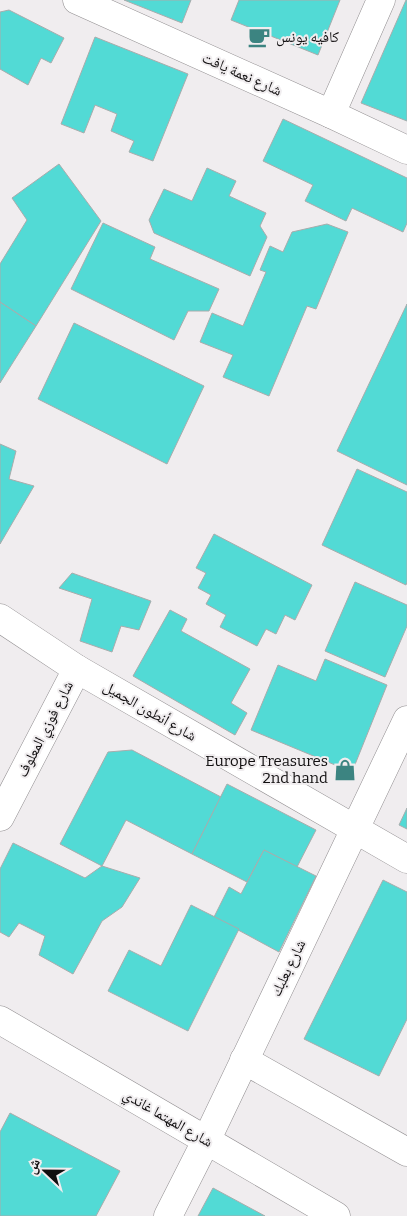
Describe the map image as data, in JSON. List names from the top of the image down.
{
  "streets": {
    "street": [
      "شارع نعمة يافت",
      "شارع أنطون الجميل",
      "شارع فوزي المعلوف",
      "شارع بعلبك",
      "شارع المهتما غاندي"
    ]
  },
  "crossings": [
    ["شارع أنطون الجميل", "شارع فوزي المعلوف"],
    ["شارع أنطون الجميل", "شارع بعلبك"],
    ["شارع بعلبك", "شارع المهتما غاندي"]
  ],
  "places": {
    "cafe": ["كافيه يونس"],
    "shop": ["Europe Treasures 2nd hand"]
  },
  "north": "left"
}
